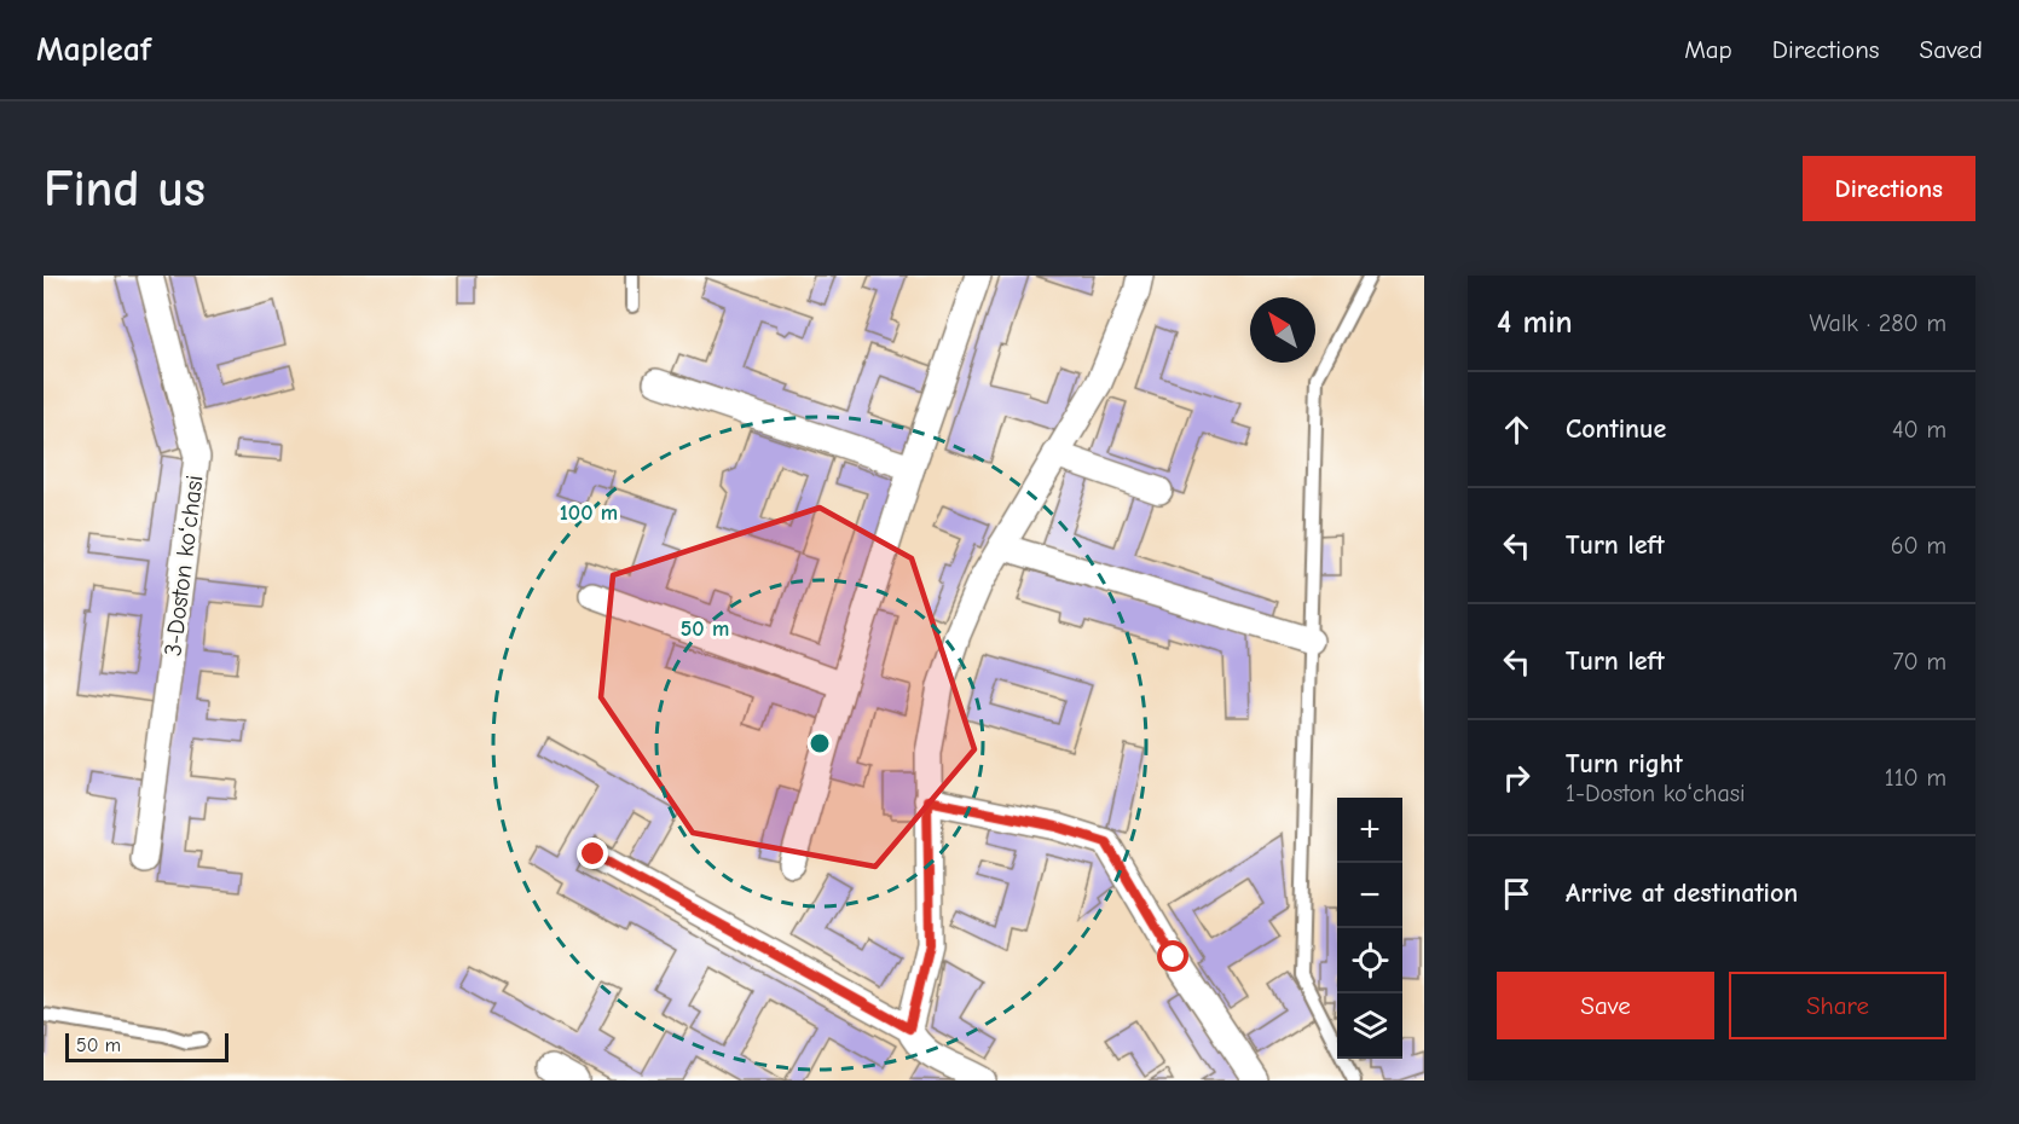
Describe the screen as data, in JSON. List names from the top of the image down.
{
  "streets": {
    "street": ["3-Doston koʻchasi"]
  },
  "scale_bar": "50 m",
  "north": "top left",
  "page": {
    "header": "Mapleaf",
    "nav": ["Map", "Directions", "Saved"],
    "buttons": [
      "Directions",
      ["Save", "Share"]
    ],
    "title": "Find us",
    "heading": ["4 min", "Walk · 280 m"],
    "list": [
      ["Continue", "40 m"],
      ["Turn left", "60 m"],
      ["Turn left", "70 m"],
      ["Turn right", "1-Doston koʻchasi", "110 m"],
      "Arrive at destination"
    ],
    "map_buttons": ["+", "−"],
    "scale": "50 m"
  },
  "rings": ["100 m", "50 m"]
}
